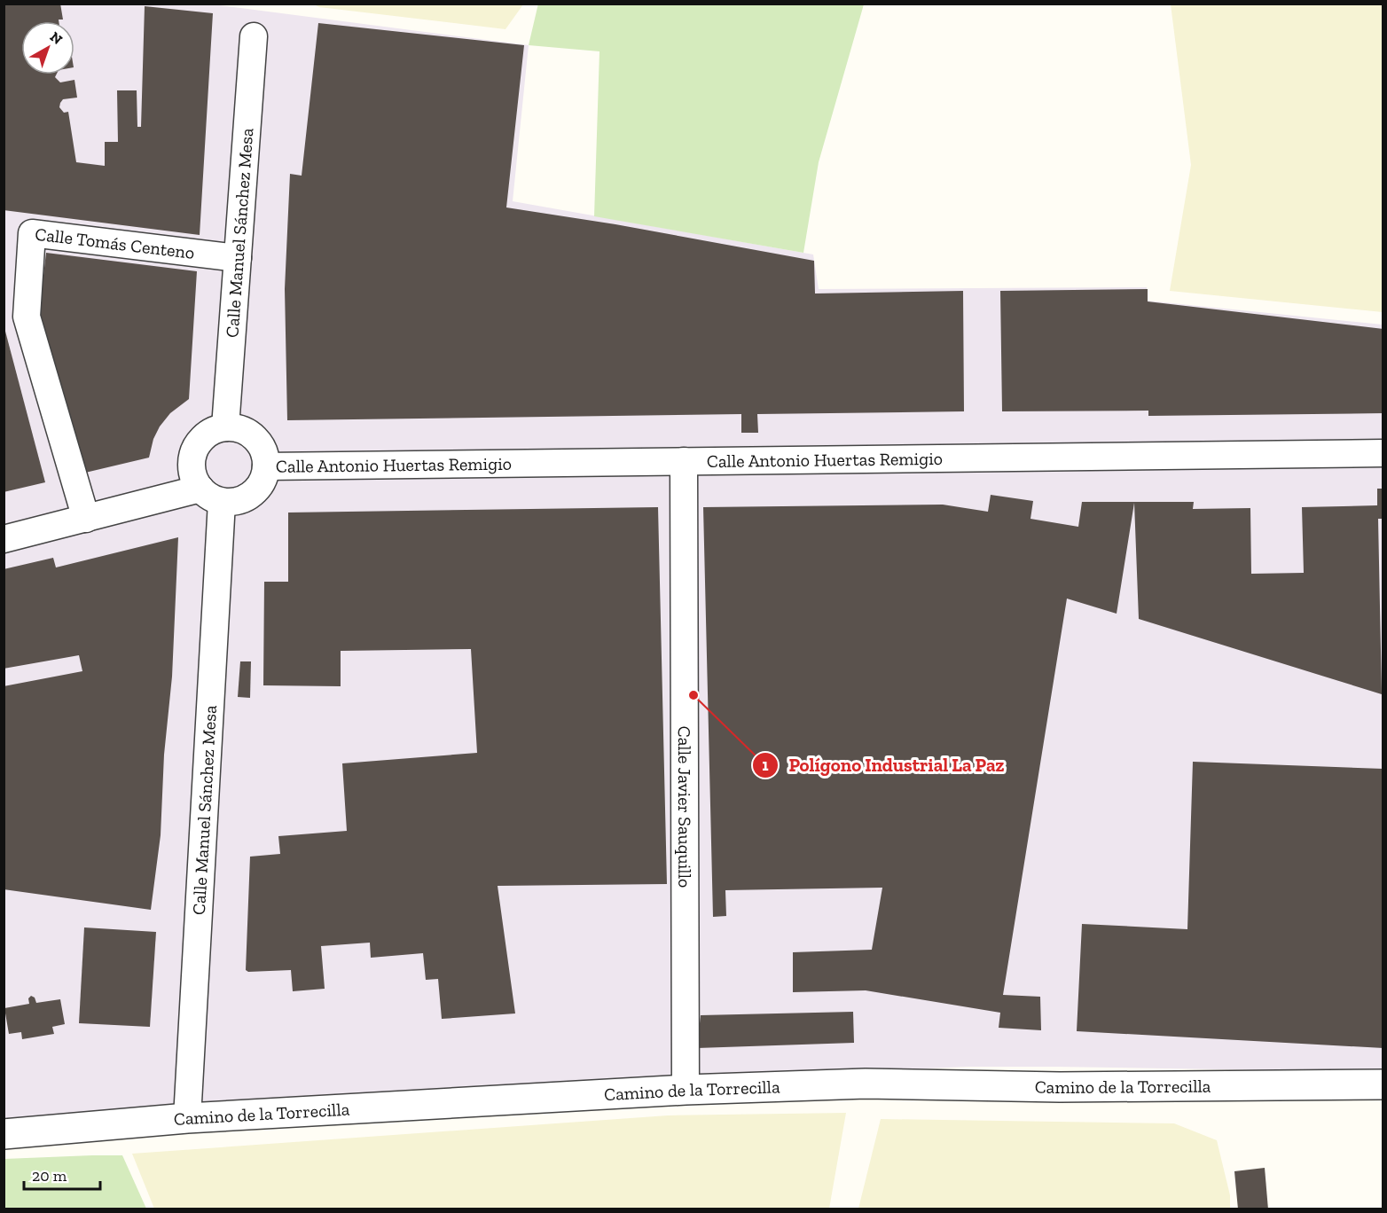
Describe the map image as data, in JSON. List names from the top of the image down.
{
  "streets": {
    "street": [
      "Calle Manuel Sánchez Mesa",
      "Calle Tomás Centeno",
      "Calle Antonio Huertas Remigio",
      "Calle Javier Sauquillo",
      "Camino de la Torrecilla"
    ]
  },
  "crossings": [
    ["Calle Manuel Sánchez Mesa", "Calle Tomás Centeno"],
    ["Calle Manuel Sánchez Mesa", "Calle Antonio Huertas Remigio"],
    ["Calle Manuel Sánchez Mesa", "Camino de la Torrecilla"],
    ["Calle Antonio Huertas Remigio", "Calle Javier Sauquillo"],
    ["Calle Javier Sauquillo", "Camino de la Torrecilla"]
  ],
  "places": ["Polígono Industrial La Paz"],
  "scale_bar": "20 m",
  "north": "top right"
}
